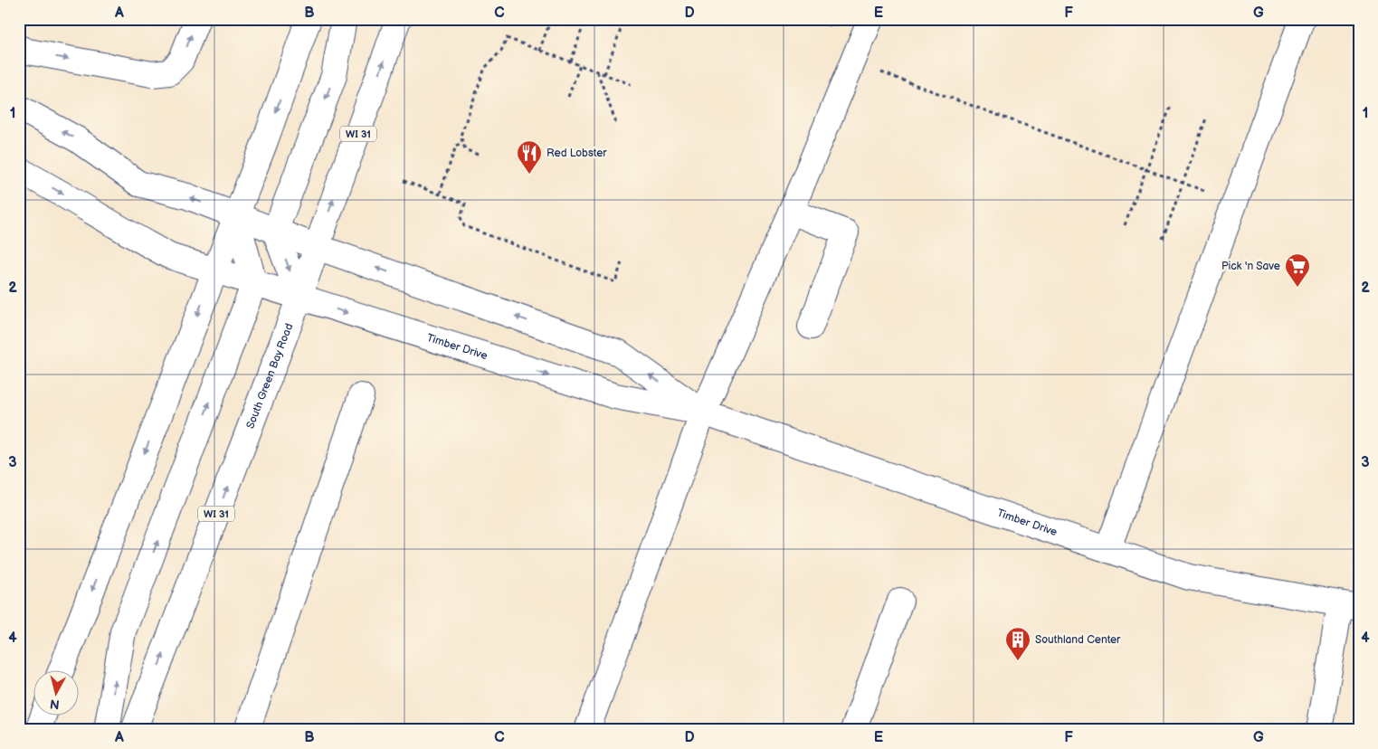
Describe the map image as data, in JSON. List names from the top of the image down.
{
  "streets": {
    "main road": ["WI 31", "Timber Drive", "South Green Bay Road"]
  },
  "crossings": [
    ["Timber Drive", "South Green Bay Road"]
  ],
  "places": {
    "restaurant": ["Red Lobster"],
    "supermarket": ["Pick 'n Save"],
    "building": ["Southland Center"]
  },
  "north": "bottom",
  "grid": {
    "columns": [
      "A",
      "B",
      "C",
      "D",
      "E",
      "F",
      "G"
    ],
    "rows": [
      "1",
      "2",
      "3",
      "4"
    ]
  }
}
